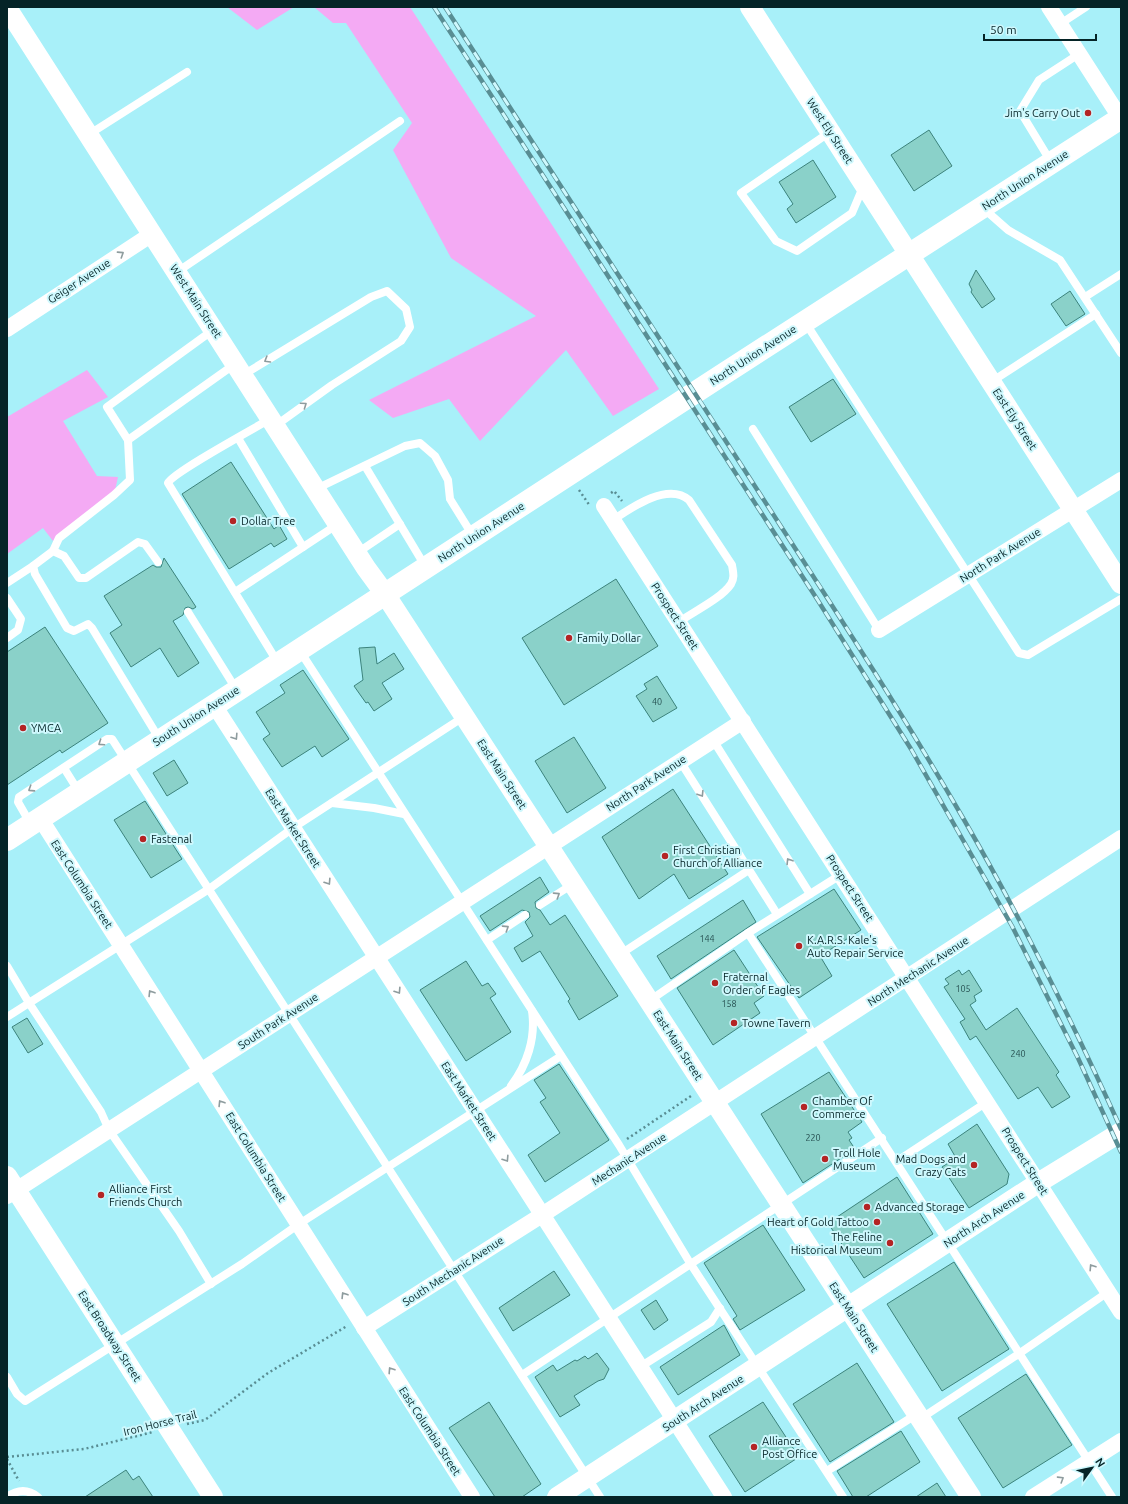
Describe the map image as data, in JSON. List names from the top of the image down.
{
  "streets": {
    "main road": ["North Union Avenue", "South Union Avenue"],
    "street": [
      "West Ely Street",
      "Geiger Avenue",
      "West Main Street",
      "East Ely Street",
      "North Park Avenue",
      "Prospect Street",
      "East Main Street",
      "East Market Street",
      "East Columbia Street",
      "North Mechanic Avenue",
      "South Park Avenue",
      "Mechanic Avenue",
      "North Arch Avenue",
      "South Mechanic Avenue",
      "East Broadway Street",
      "South Arch Avenue"
    ],
    "path": ["Iron Horse Trail"]
  },
  "crossings": [
    ["West Ely Street", "North Union Avenue"],
    ["West Ely Street", "East Ely Street"],
    ["North Union Avenue", "West Main Street"],
    ["North Union Avenue", "East Ely Street"],
    ["North Union Avenue", "South Union Avenue"],
    ["North Union Avenue", "East Main Street"],
    ["Geiger Avenue", "West Main Street"],
    ["West Main Street", "South Union Avenue"],
    ["West Main Street", "East Main Street"],
    ["East Ely Street", "North Park Avenue"],
    ["North Park Avenue", "Prospect Street"],
    ["North Park Avenue", "East Main Street"],
    ["North Park Avenue", "South Park Avenue"],
    ["Prospect Street", "North Mechanic Avenue"],
    ["Prospect Street", "North Arch Avenue"],
    ["South Union Avenue", "East Main Street"],
    ["South Union Avenue", "East Market Street"],
    ["South Union Avenue", "East Columbia Street"],
    ["East Main Street", "North Mechanic Avenue"],
    ["East Main Street", "South Park Avenue"],
    ["East Main Street", "Mechanic Avenue"],
    ["East Main Street", "North Arch Avenue"],
    ["East Main Street", "South Arch Avenue"],
    ["East Market Street", "South Park Avenue"],
    ["East Market Street", "Mechanic Avenue"],
    ["East Market Street", "South Mechanic Avenue"],
    ["East Market Street", "South Arch Avenue"],
    ["East Columbia Street", "South Park Avenue"],
    ["East Columbia Street", "South Mechanic Avenue"],
    ["East Columbia Street", "Iron Horse Trail"],
    ["North Mechanic Avenue", "Mechanic Avenue"],
    ["South Park Avenue", "East Broadway Street"],
    ["Mechanic Avenue", "South Mechanic Avenue"],
    ["North Arch Avenue", "South Arch Avenue"],
    ["South Mechanic Avenue", "Iron Horse Trail"],
    ["East Broadway Street", "Iron Horse Trail"]
  ],
  "one_way": ["Geiger Avenue", "East Market Street", "East Columbia Street"],
  "places": [
    "Jim's Carry Out",
    "Dollar Tree",
    "Family Dollar",
    "YMCA",
    "Fastenal",
    "First Christian Church of Alliance",
    "K.A.R.S. Kale's Auto Repair Service",
    "Fraternal Order of Eagles",
    "Towne Tavern",
    "Chamber Of Commerce",
    "Troll Hole Museum",
    "Mad Dogs and Crazy Cats",
    "Alliance First Friends Church",
    "Advanced Storage",
    "Heart of Gold Tattoo",
    "The Feline Historical Museum",
    "Alliance Post Office"
  ],
  "house_numbers": [
    "40",
    "144",
    "105",
    "158",
    "240",
    "220"
  ],
  "scale_bar": "50 m",
  "north": "top right"
}
